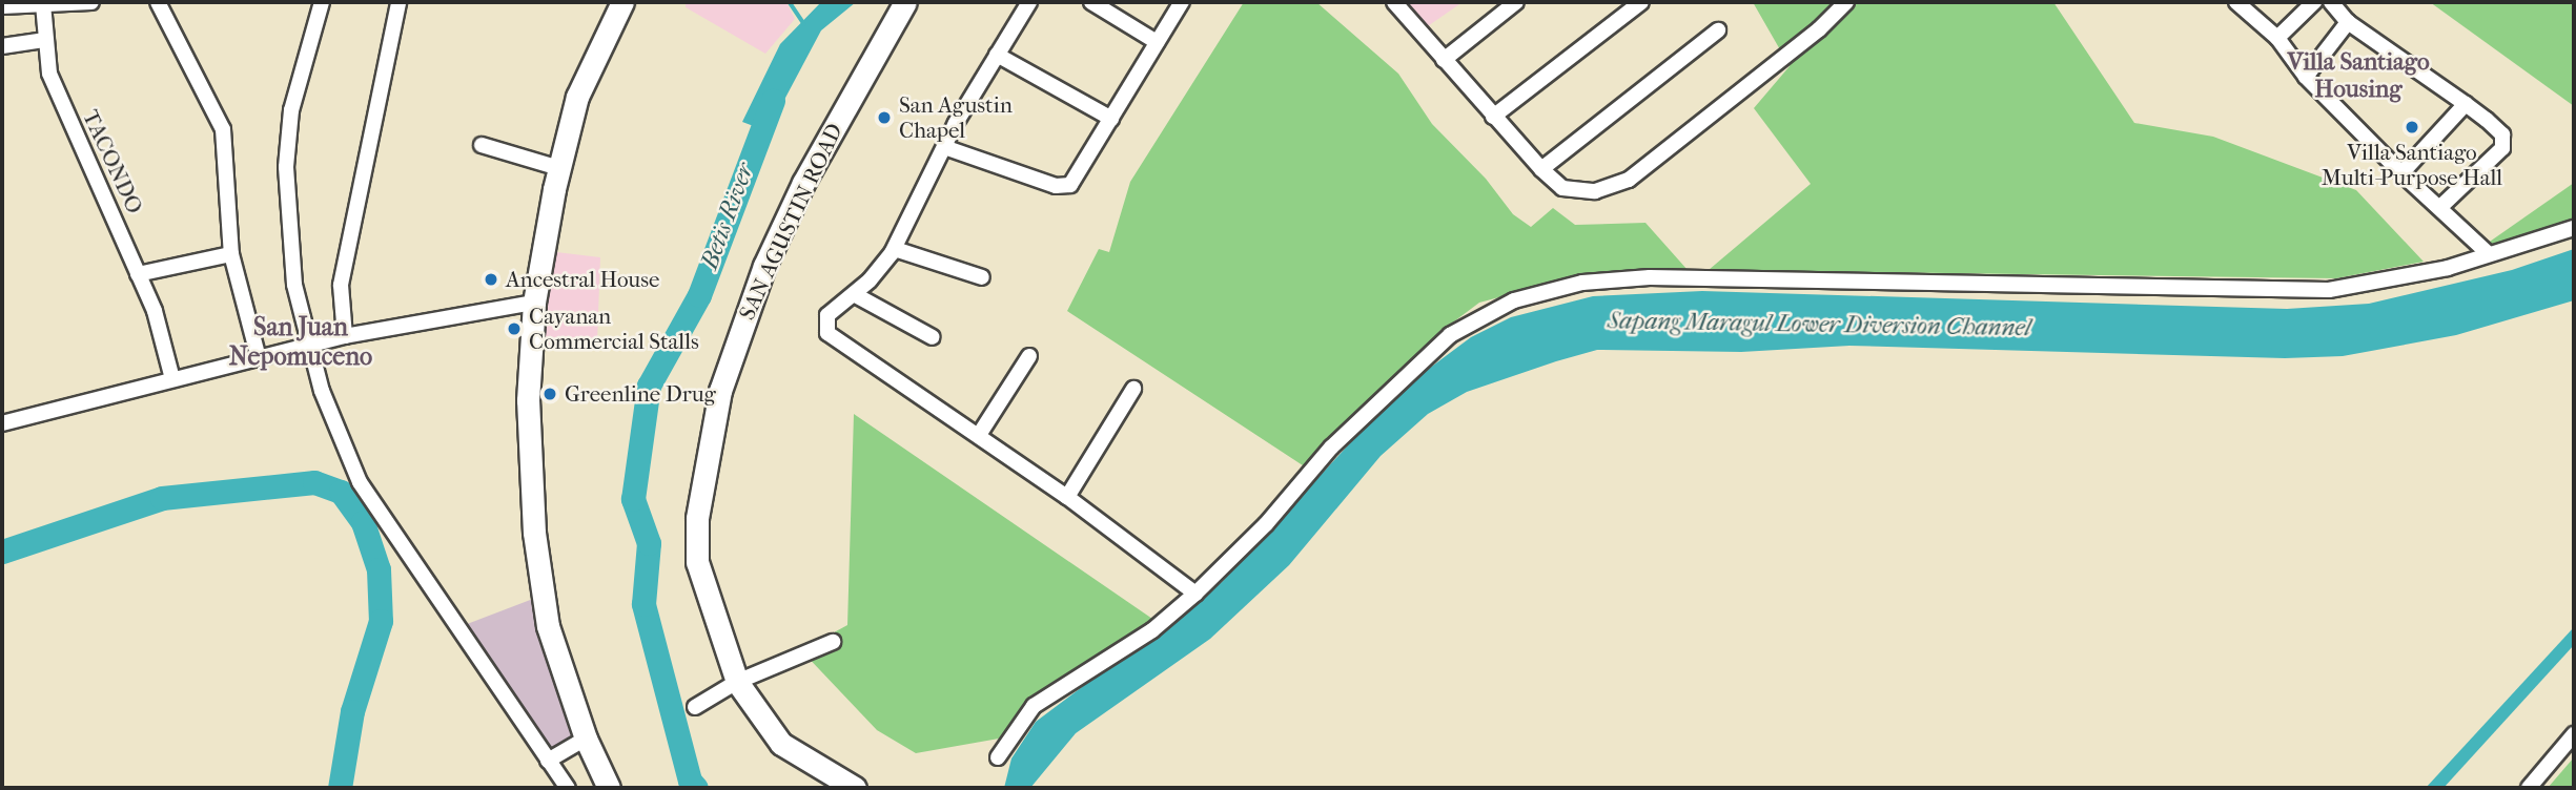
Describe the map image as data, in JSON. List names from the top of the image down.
{
  "streets": {
    "street": ["TACONDO", "SAN AGUSTIN ROAD"]
  },
  "districts": ["Villa Santiago Housing", "San Juan Nepomuceno"],
  "water": ["Betis River", "Sapang Maragul Lower Diversion Channel"],
  "places": [
    "San Agustin Chapel",
    "Villa Santiago Multi-Purpose Hall",
    "Ancestral House",
    "Cayanan Commercial Stalls",
    "Greenline Drug"
  ]
}
